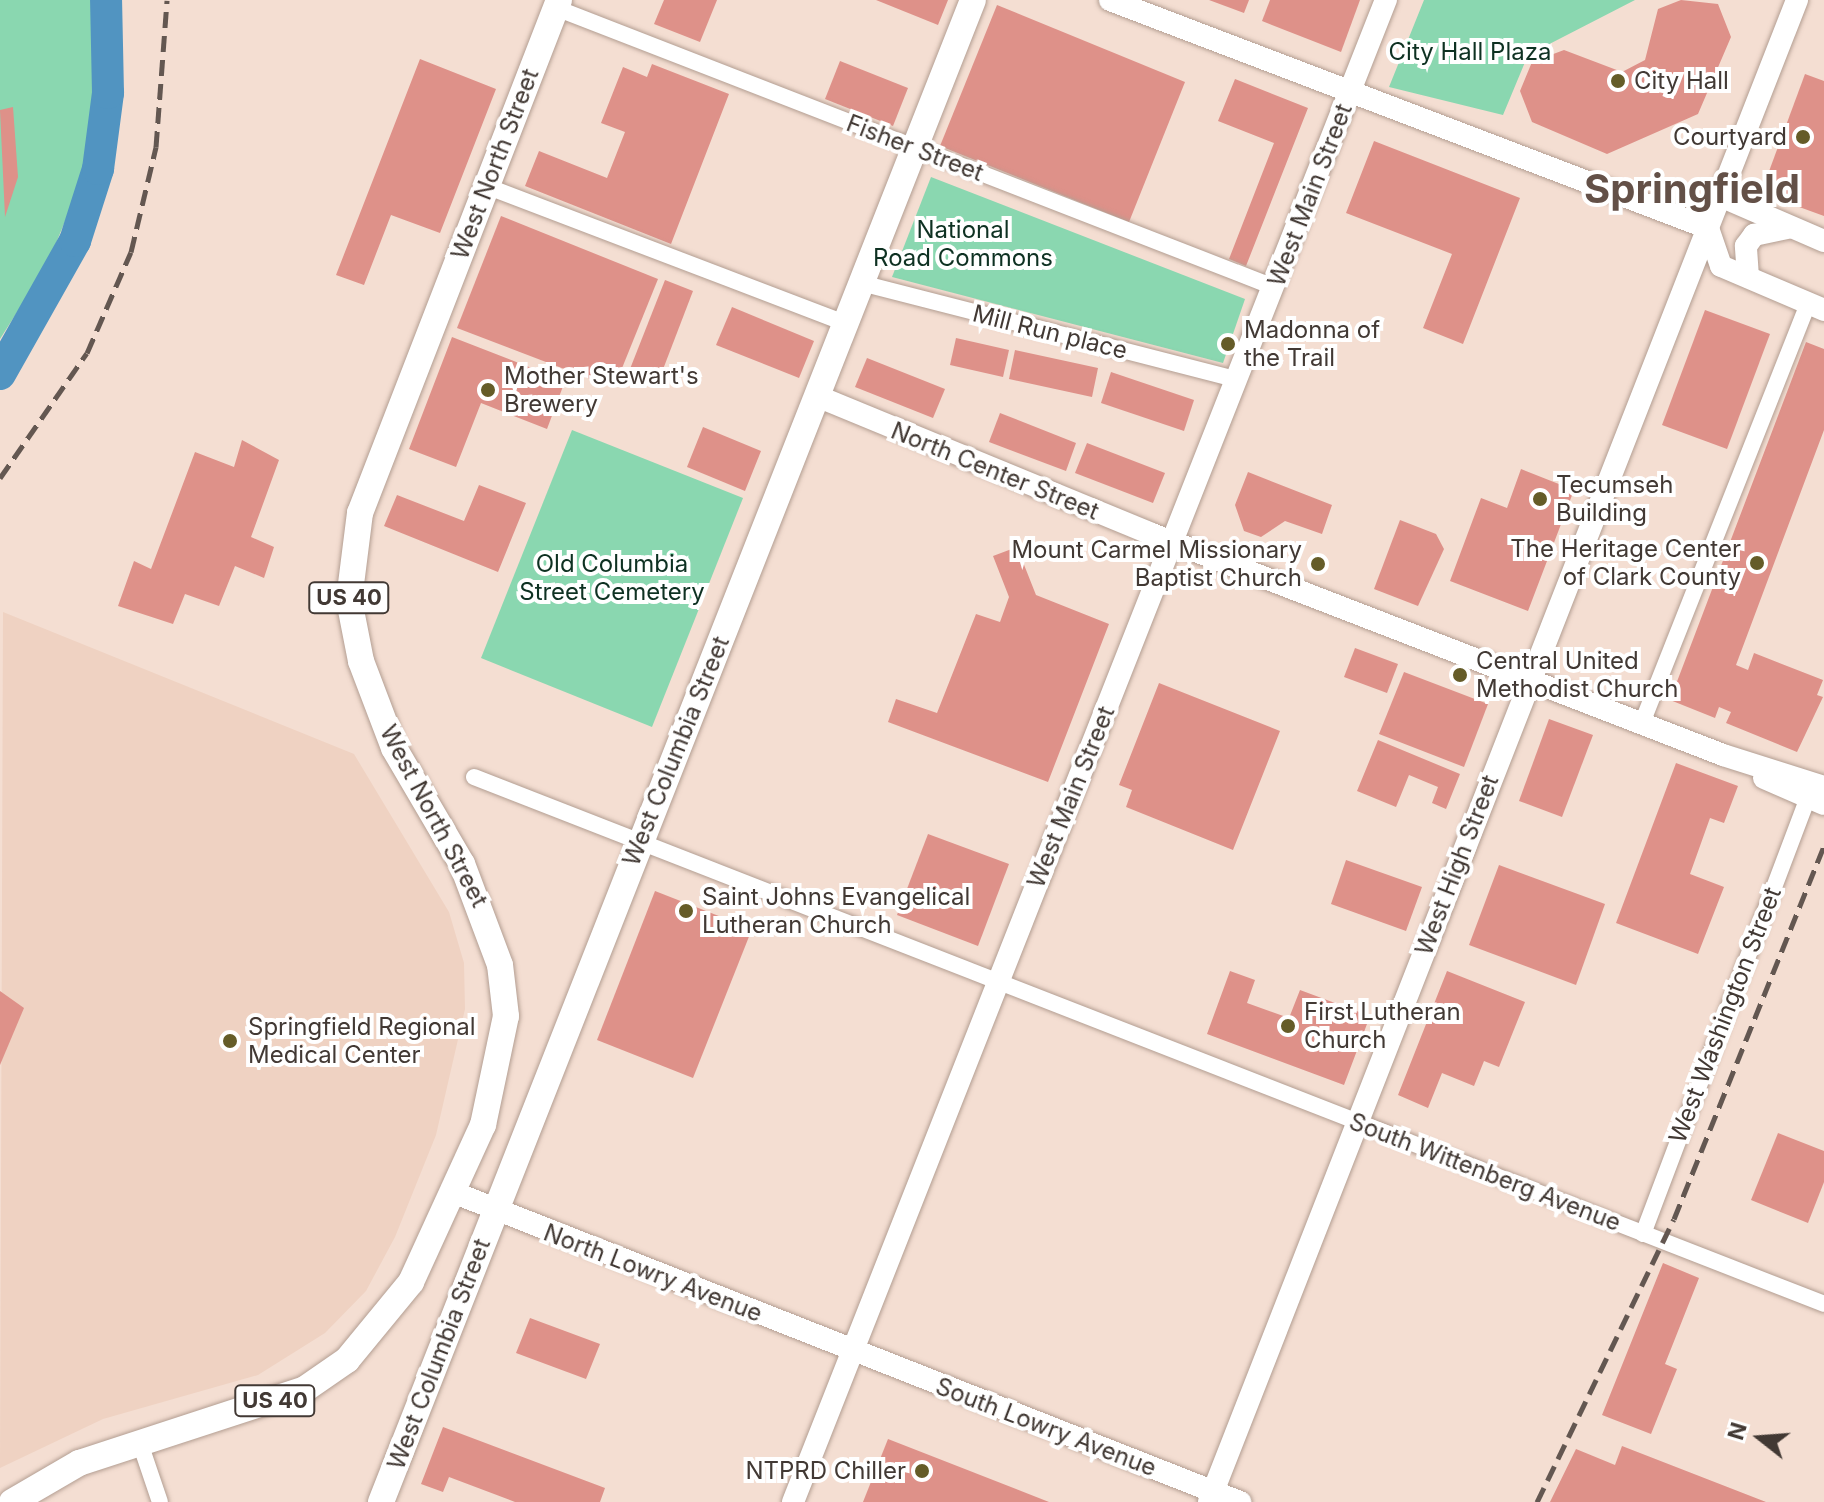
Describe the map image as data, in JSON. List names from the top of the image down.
{
  "streets": {
    "main road": ["West North Street", "US 40", "West Columbia Street"],
    "street": [
      "Fisher Street",
      "West Main Street",
      "Mill Run place",
      "North Center Street",
      "West High Street",
      "West Washington Street",
      "South Wittenberg Avenue",
      "North Lowry Avenue",
      "South Lowry Avenue"
    ]
  },
  "crossings": [
    ["Fisher Street", "West North Street"],
    ["Fisher Street", "West Main Street"],
    ["Fisher Street", "West Columbia Street"],
    ["West North Street", "North Lowry Avenue"],
    ["West Main Street", "Mill Run place"],
    ["West Main Street", "North Center Street"],
    ["West Main Street", "South Wittenberg Avenue"],
    ["West Main Street", "North Lowry Avenue"],
    ["West Main Street", "South Lowry Avenue"],
    ["Mill Run place", "West Columbia Street"],
    ["North Center Street", "West Columbia Street"],
    ["North Center Street", "West High Street"],
    ["North Center Street", "West Washington Street"],
    ["West Columbia Street", "South Wittenberg Avenue"],
    ["West Columbia Street", "North Lowry Avenue"],
    ["West High Street", "South Wittenberg Avenue"],
    ["West High Street", "South Lowry Avenue"],
    ["West Washington Street", "South Wittenberg Avenue"],
    ["North Lowry Avenue", "South Lowry Avenue"]
  ],
  "districts": ["Springfield"],
  "parks": ["City Hall Plaza", "National Road Commons", "Old Columbia Street Cemetery"],
  "places": [
    "City Hall",
    "Courtyard",
    "Madonna of the Trail",
    "Mother Stewart's Brewery",
    "Tecumseh Building",
    "The Heritage Center of Clark County",
    "Mount Carmel Missionary Baptist Church",
    "Central United Methodist Church",
    "Saint Johns Evangelical Lutheran Church",
    "First Lutheran Church",
    "Springfield Regional Medical Center",
    "NTPRD Chiller"
  ],
  "north": "left"
}
